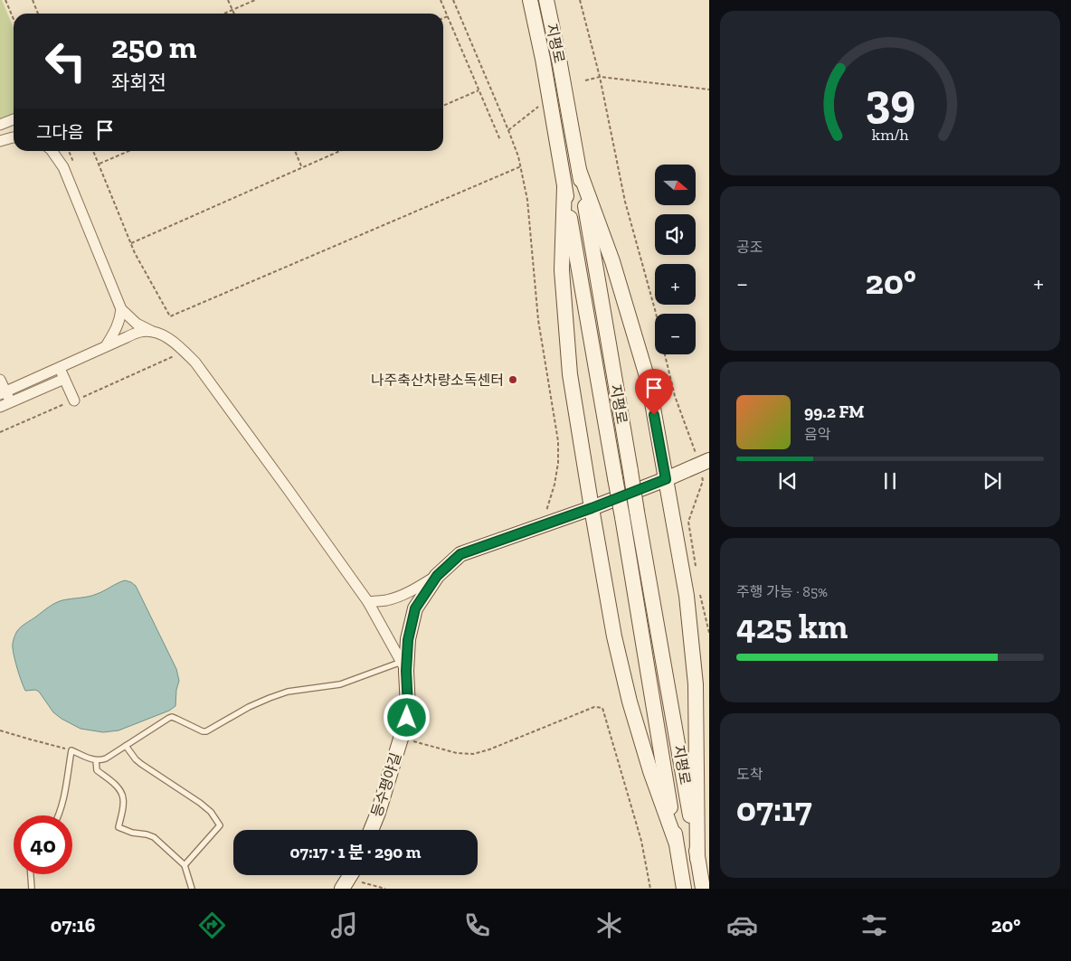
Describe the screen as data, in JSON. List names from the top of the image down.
{
  "streets": {
    "main road": ["지평로", "등수평야길"]
  },
  "places": ["나주축산차량소독센터"],
  "north": "right",
  "page": {
    "turn": ["250 m", "좌회전"],
    "then": "그다음",
    "map_buttons": ["+", "−"],
    "tile": [
      "공조",
      ["주행 가능 · 85%", "425 km"],
      ["도착", "07:17"]
    ],
    "heat": ["−", "20°", "+"],
    "song": ["99.2 FM", "음악"],
    "limit": "40",
    "trip": "07:17 · 1 분 · 290 m",
    "tabs": ["07:16", "20°"],
    "gauge": ["39", "km/h"]
  }
}
